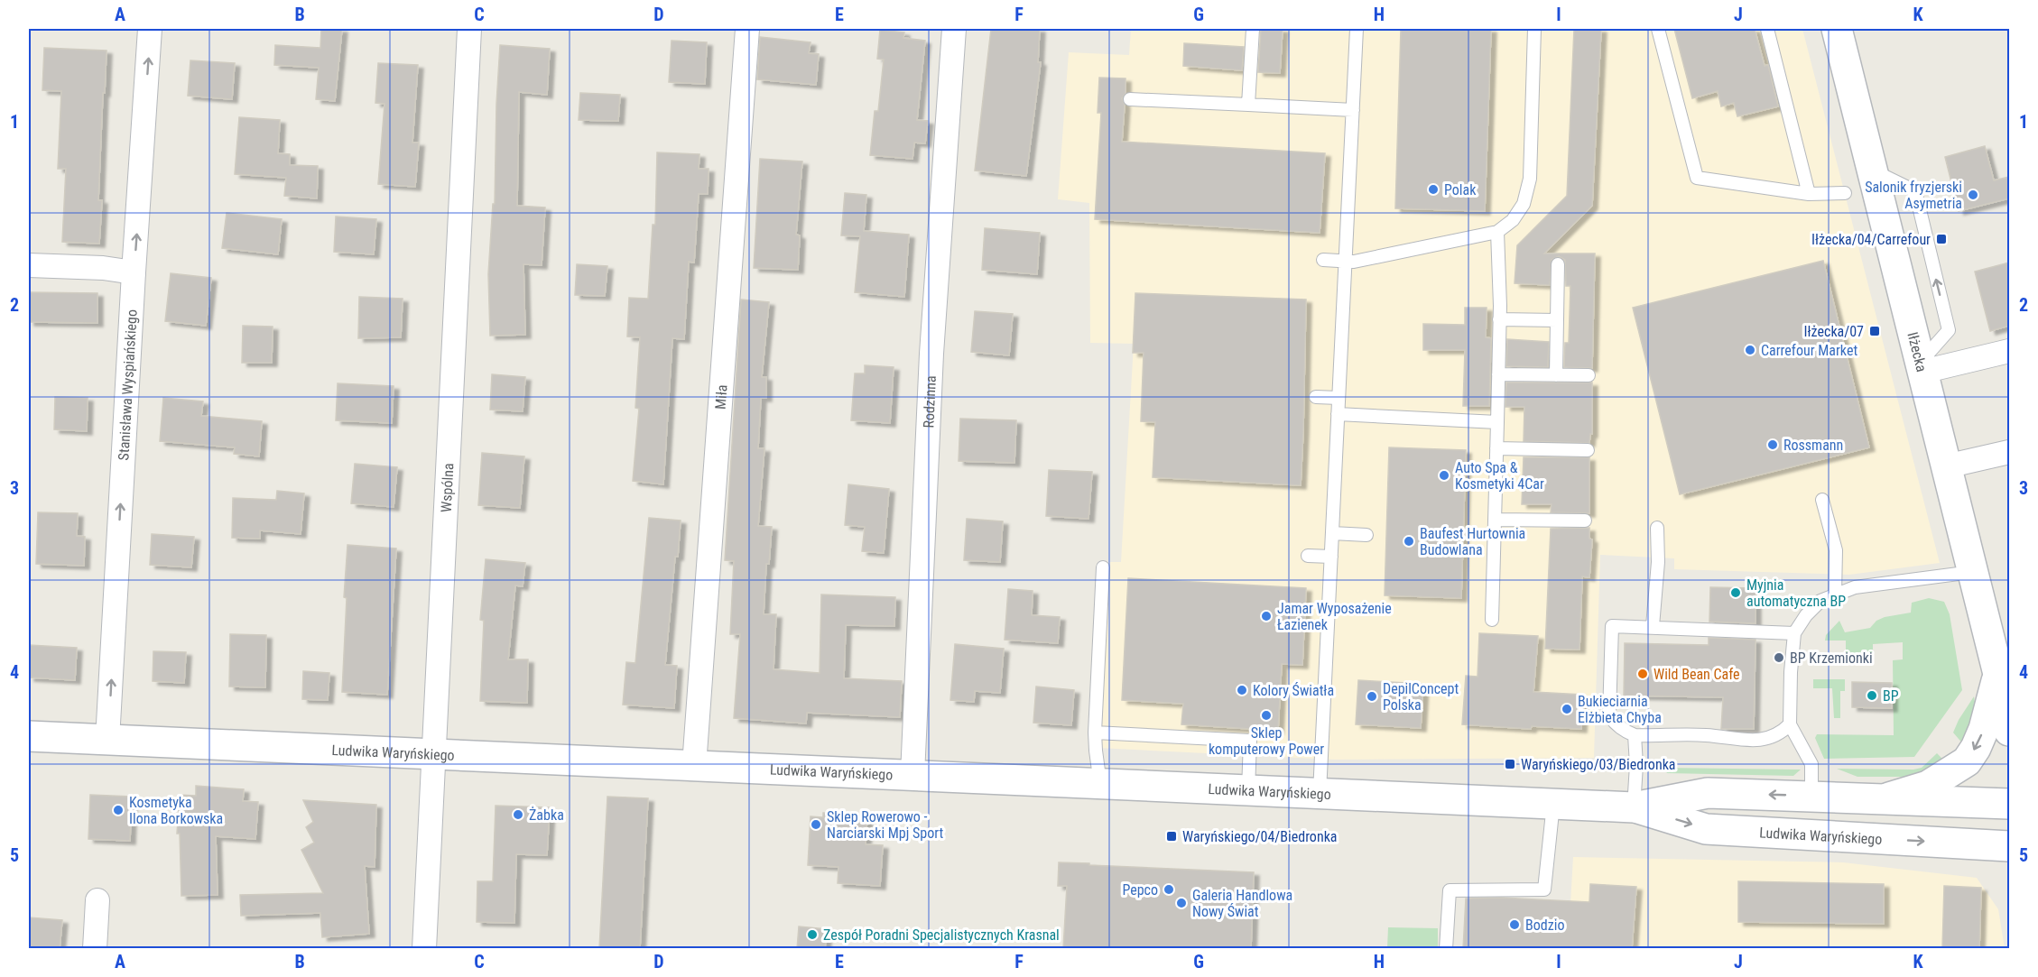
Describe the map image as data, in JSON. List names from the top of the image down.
{
  "streets": {
    "main road": ["Iłżecka", "Ludwika Waryńskiego"],
    "street": [
      "Stanisława Wyspiańskiego",
      "Miła",
      "Rodzinna",
      "Wspólna"
    ]
  },
  "crossings": [
    ["Iłżecka", "Ludwika Waryńskiego"],
    ["Stanisława Wyspiańskiego", "Ludwika Waryńskiego"],
    ["Miła", "Ludwika Waryńskiego"],
    ["Rodzinna", "Ludwika Waryńskiego"],
    ["Wspólna", "Ludwika Waryńskiego"]
  ],
  "one_way": ["Stanisława Wyspiańskiego"],
  "places": {
    "other": [
      "Polak",
      "Salonik fryzjerski Asymetria",
      "Carrefour Market",
      "Rossmann",
      "Auto Spa & Kosmetyki 4Car",
      "Baufest Hurtownia Budowlana",
      "Myjnia automatyczna BP",
      "Jamar Wyposażenie Łazienek",
      "BP Krzemionki",
      "Wild Bean Cafe",
      "Kolory Światła",
      "BP",
      "DepilConcept Polska",
      "Bukieciarnia Elżbieta Chyba",
      "Sklep komputerowy Power",
      "Kosmetyka Ilona Borkowska",
      "Żabka",
      "Sklep Rowerowo - Narciarski Mpj Sport",
      "Pepco",
      "Galeria Handlowa Nowy Świat",
      "Bodzio",
      "Zespół Poradni Specjalistycznych Krasnal"
    ],
    "transit": [
      "Iłżecka/04/Carrefour",
      "Iłżecka/07",
      "Waryńskiego/03/Biedronka",
      "Waryńskiego/04/Biedronka"
    ]
  },
  "grid": {
    "columns": [
      "A",
      "B",
      "C",
      "D",
      "E",
      "F",
      "G",
      "H",
      "I",
      "J",
      "K"
    ],
    "rows": [
      "1",
      "2",
      "3",
      "4",
      "5"
    ]
  }
}
